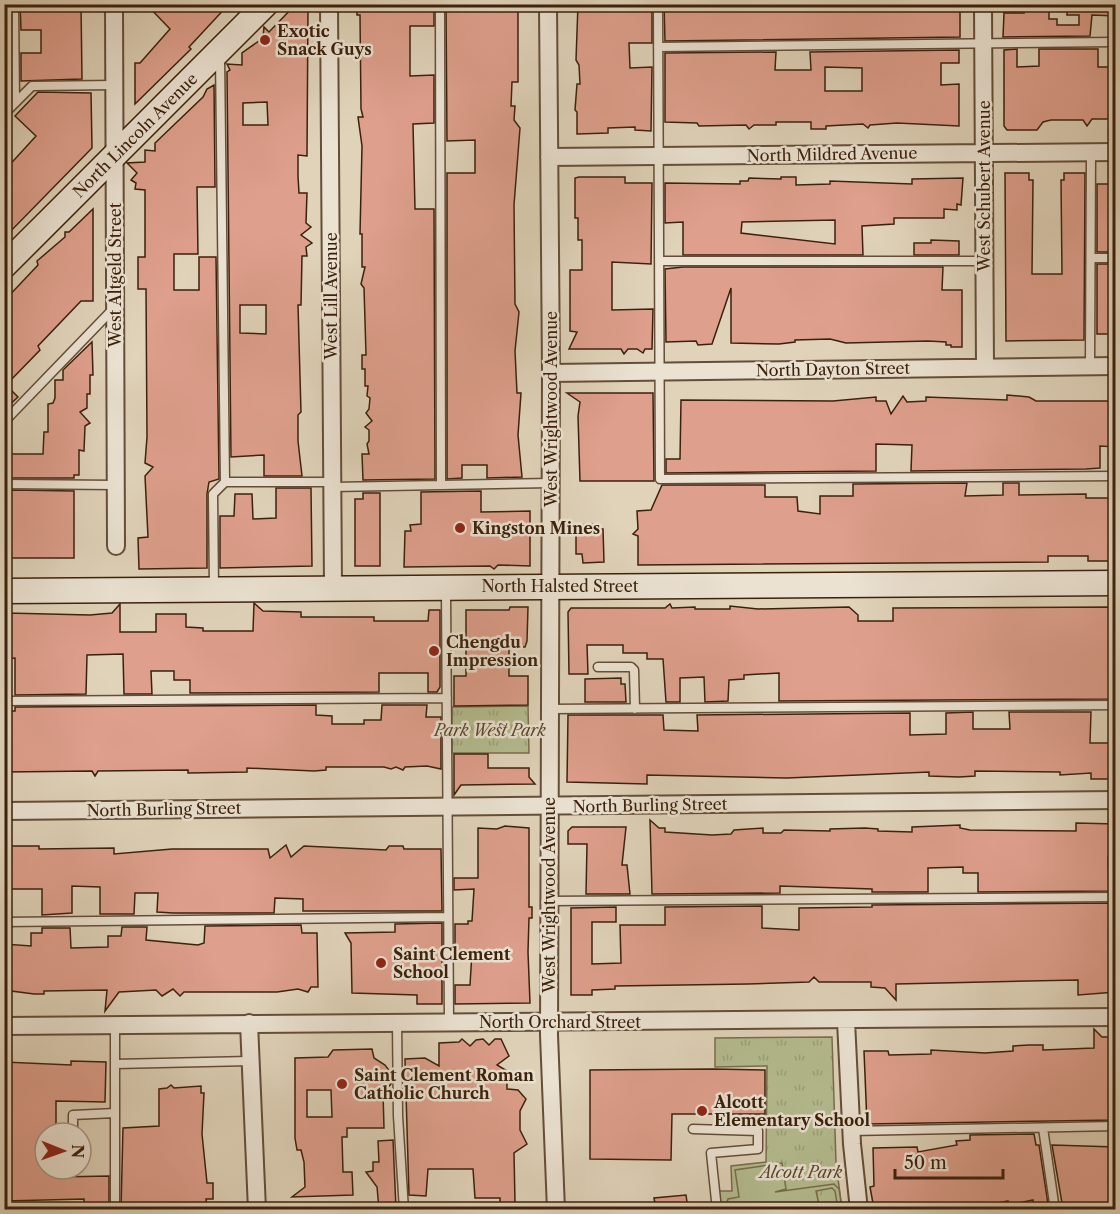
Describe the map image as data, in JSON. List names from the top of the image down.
{
  "streets": {
    "main road": ["North Lincoln Avenue", "North Halsted Street"],
    "street": [
      "North Mildred Avenue",
      "West Schubert Avenue",
      "West Altgeld Street",
      "West Lill Avenue",
      "North Dayton Street",
      "West Wrightwood Avenue",
      "North Burling Street",
      "North Orchard Street"
    ]
  },
  "crossings": [
    ["North Lincoln Avenue", "West Altgeld Street"],
    ["North Mildred Avenue", "West Schubert Avenue"],
    ["North Mildred Avenue", "West Wrightwood Avenue"],
    ["West Schubert Avenue", "North Dayton Street"],
    ["West Lill Avenue", "North Halsted Street"],
    ["North Dayton Street", "West Wrightwood Avenue"],
    ["West Wrightwood Avenue", "North Halsted Street"],
    ["West Wrightwood Avenue", "North Burling Street"],
    ["West Wrightwood Avenue", "North Orchard Street"]
  ],
  "parks": ["Park West Park", "Alcott Park"],
  "places": [
    "Exotic Snack Guys",
    "Kingston Mines",
    "Chengdu Impression",
    "Saint Clement School",
    "Saint Clement Roman Catholic Church",
    "Alcott Elementary School"
  ],
  "scale_bar": "50 m",
  "north": "right"
}
